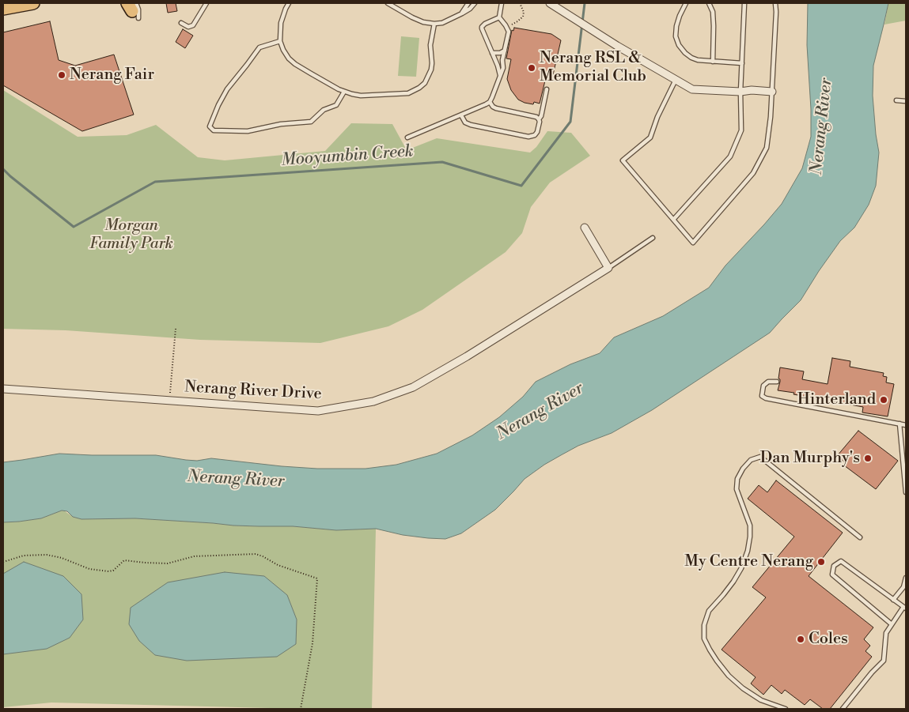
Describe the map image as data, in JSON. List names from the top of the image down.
{
  "streets": {
    "street": ["Nerang River Drive"]
  },
  "water": ["Nerang River", "Mooyumbin Creek"],
  "parks": ["Morgan Family Park"],
  "places": [
    "Nerang RSL & Memorial Club",
    "Nerang Fair",
    "Hinterland",
    "Dan Murphy's",
    "My Centre Nerang",
    "Coles"
  ]
}
